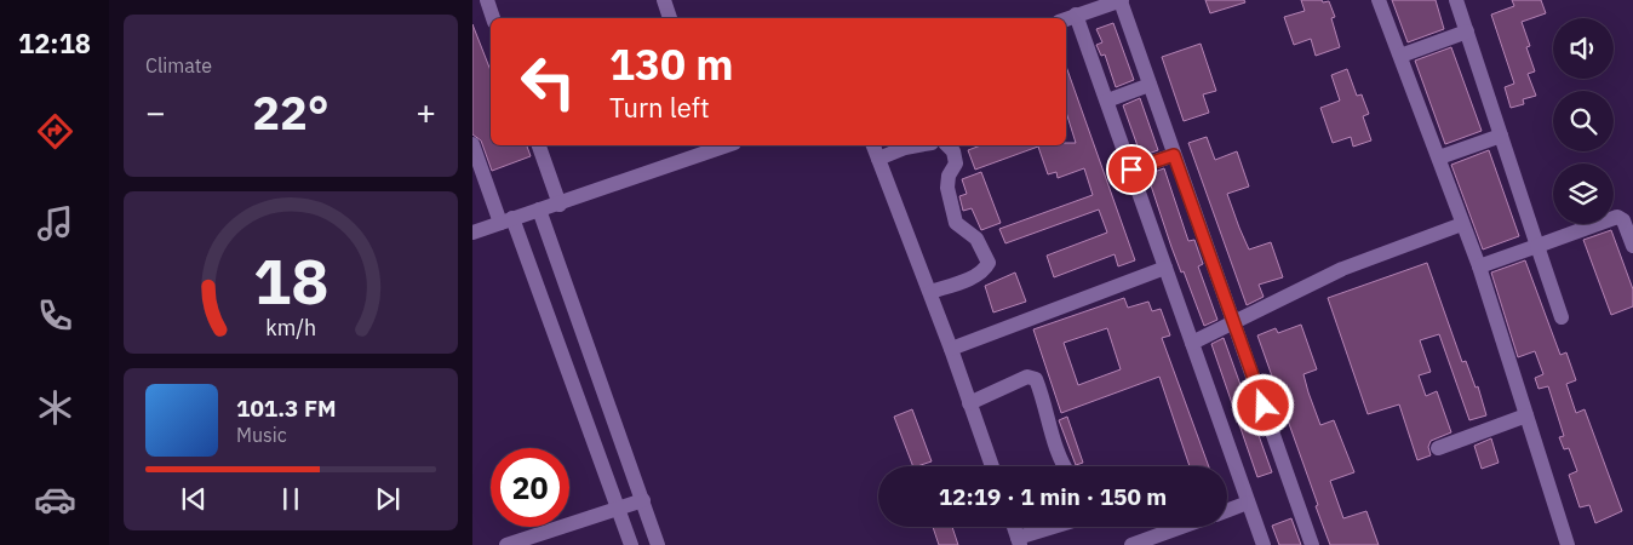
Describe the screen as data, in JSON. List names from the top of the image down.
{
  "page": {
    "tabs": "12:18",
    "tile": "Climate",
    "turn": ["130 m", "Turn left"],
    "heat": ["−", "22°", "+"],
    "song": ["101.3 FM", "Music"],
    "limit": "20",
    "trip": "12:19 · 1 min · 150 m",
    "gauge": ["18", "km/h"]
  }
}
